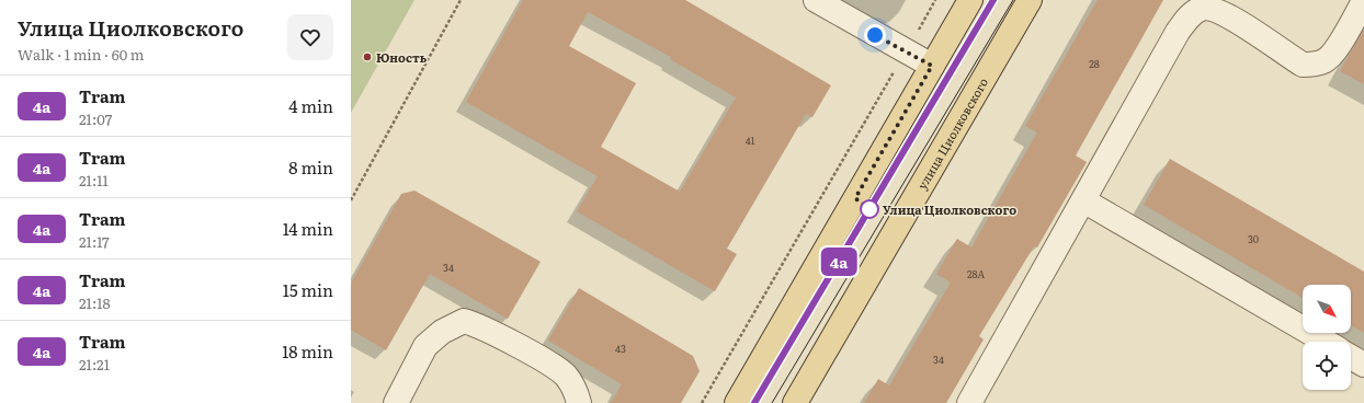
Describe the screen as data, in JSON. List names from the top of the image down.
{
  "streets": {
    "main road": ["улица Циолковского"]
  },
  "places": ["Юность", "Улица Циолковского"],
  "lines": ["tram line 4а"],
  "house_numbers": [
    "28",
    "41",
    "30",
    "34",
    "28А",
    "43",
    "34"
  ],
  "north": "bottom right",
  "page": {
    "heading": ["Улица Циолковского", "Walk · 1 min · 60 m"],
    "on_map": "4а",
    "list": [
      {
        "mark": "4а",
        "name": "Tram",
        "note": "21:07",
        "value": "4 min"
      },
      {
        "mark": "4а",
        "name": "Tram",
        "note": "21:11",
        "value": "8 min"
      },
      {
        "mark": "4а",
        "name": "Tram",
        "note": "21:17",
        "value": "14 min"
      },
      {
        "mark": "4а",
        "name": "Tram",
        "note": "21:18",
        "value": "15 min"
      },
      {
        "mark": "4а",
        "name": "Tram",
        "note": "21:21",
        "value": "18 min"
      }
    ]
  }
}
